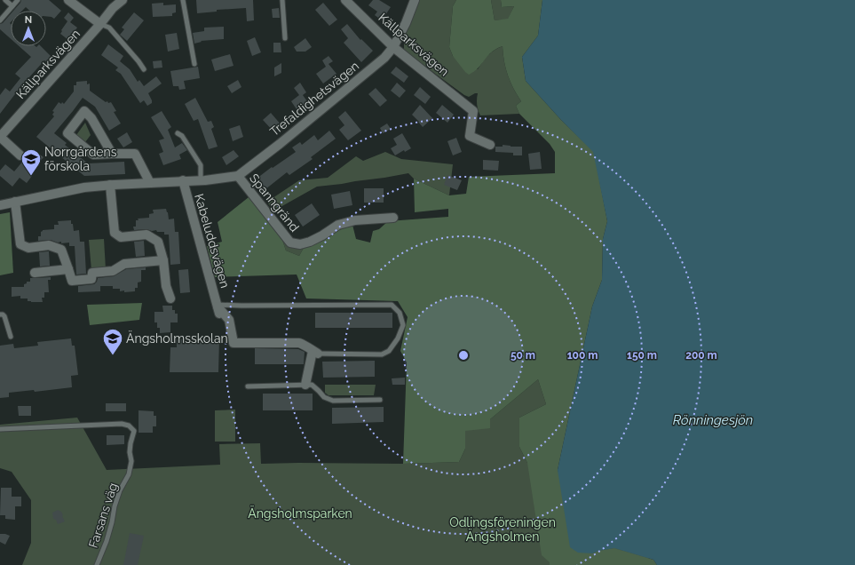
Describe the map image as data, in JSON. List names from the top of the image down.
{
  "streets": {
    "street": [
      "Källparksvägen",
      "Trefaldighetsvägen",
      "Spanngränd",
      "Kabeluddsvägen"
    ],
    "lane": ["Farsans väg"]
  },
  "crossings": [
    ["Källparksvägen", "Trefaldighetsvägen"],
    ["Trefaldighetsvägen", "Spanngränd"]
  ],
  "water": ["Rönningesjön"],
  "parks": ["Ängsholmsparken", "Odlingsföreningen Ängsholmen"],
  "places": {
    "school or university": ["Norrgårdens förskola", "Ängsholmsskolan"]
  },
  "north": "top",
  "rings": [
    "50 m",
    "100 m",
    "150 m",
    "200 m"
  ]
}
